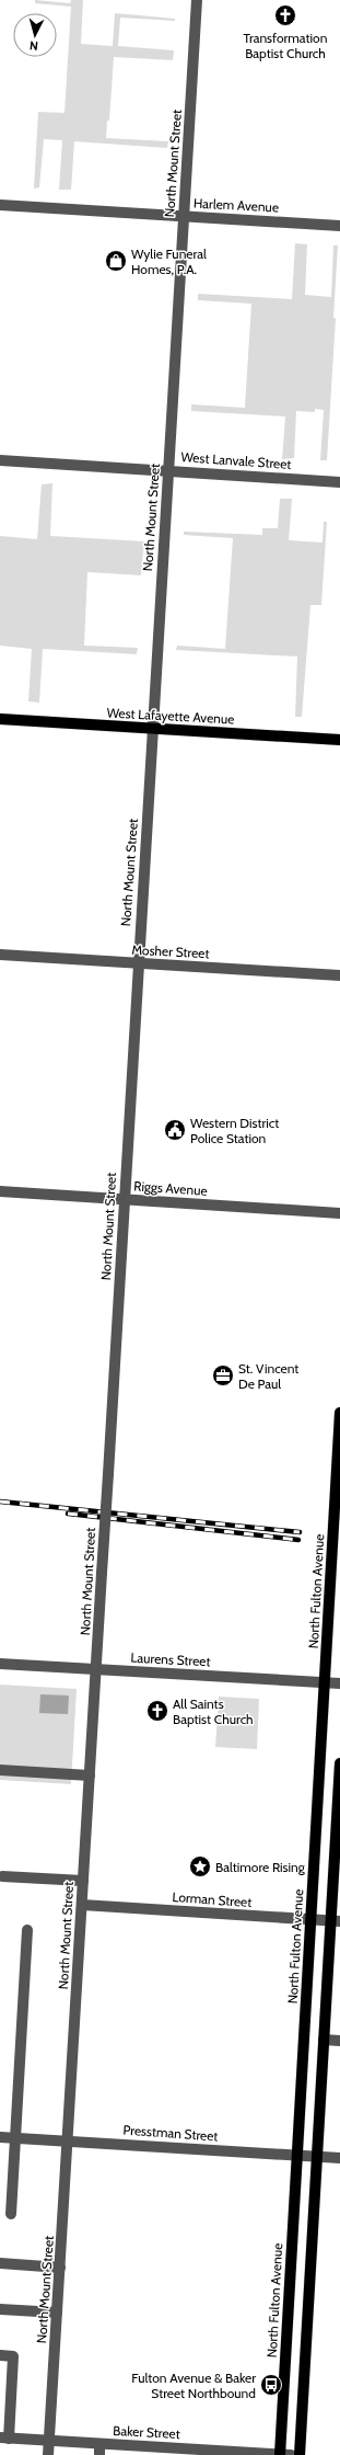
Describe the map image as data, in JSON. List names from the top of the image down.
{
  "streets": {
    "main road": ["West Lafayette Avenue", "North Fulton Avenue"],
    "street": [
      "North Mount Street",
      "Harlem Avenue",
      "West Lanvale Street",
      "Mosher Street",
      "Riggs Avenue",
      "Laurens Street",
      "Lorman Street",
      "Presstman Street",
      "Baker Street"
    ]
  },
  "crossings": [
    ["North Mount Street", "Harlem Avenue"],
    ["North Mount Street", "West Lanvale Street"],
    ["North Mount Street", "West Lafayette Avenue"],
    ["North Mount Street", "Mosher Street"],
    ["North Mount Street", "Riggs Avenue"],
    ["North Mount Street", "Laurens Street"],
    ["North Mount Street", "Lorman Street"],
    ["North Mount Street", "Presstman Street"],
    ["North Mount Street", "Baker Street"],
    ["North Fulton Avenue", "Laurens Street"],
    ["North Fulton Avenue", "Lorman Street"],
    ["North Fulton Avenue", "Presstman Street"],
    ["North Fulton Avenue", "Baker Street"]
  ],
  "places": {
    "church": ["Transformation Baptist Church", "All Saints Baptist Church"],
    "shop": ["Wylie Funeral Homes, P.A."],
    "public building": ["Western District Police Station"],
    "office": ["St. Vincent De Paul"],
    "place": ["Baltimore Rising"],
    "bus stop": ["Fulton Avenue & Baker Street Northbound"]
  },
  "north": "bottom"
}
